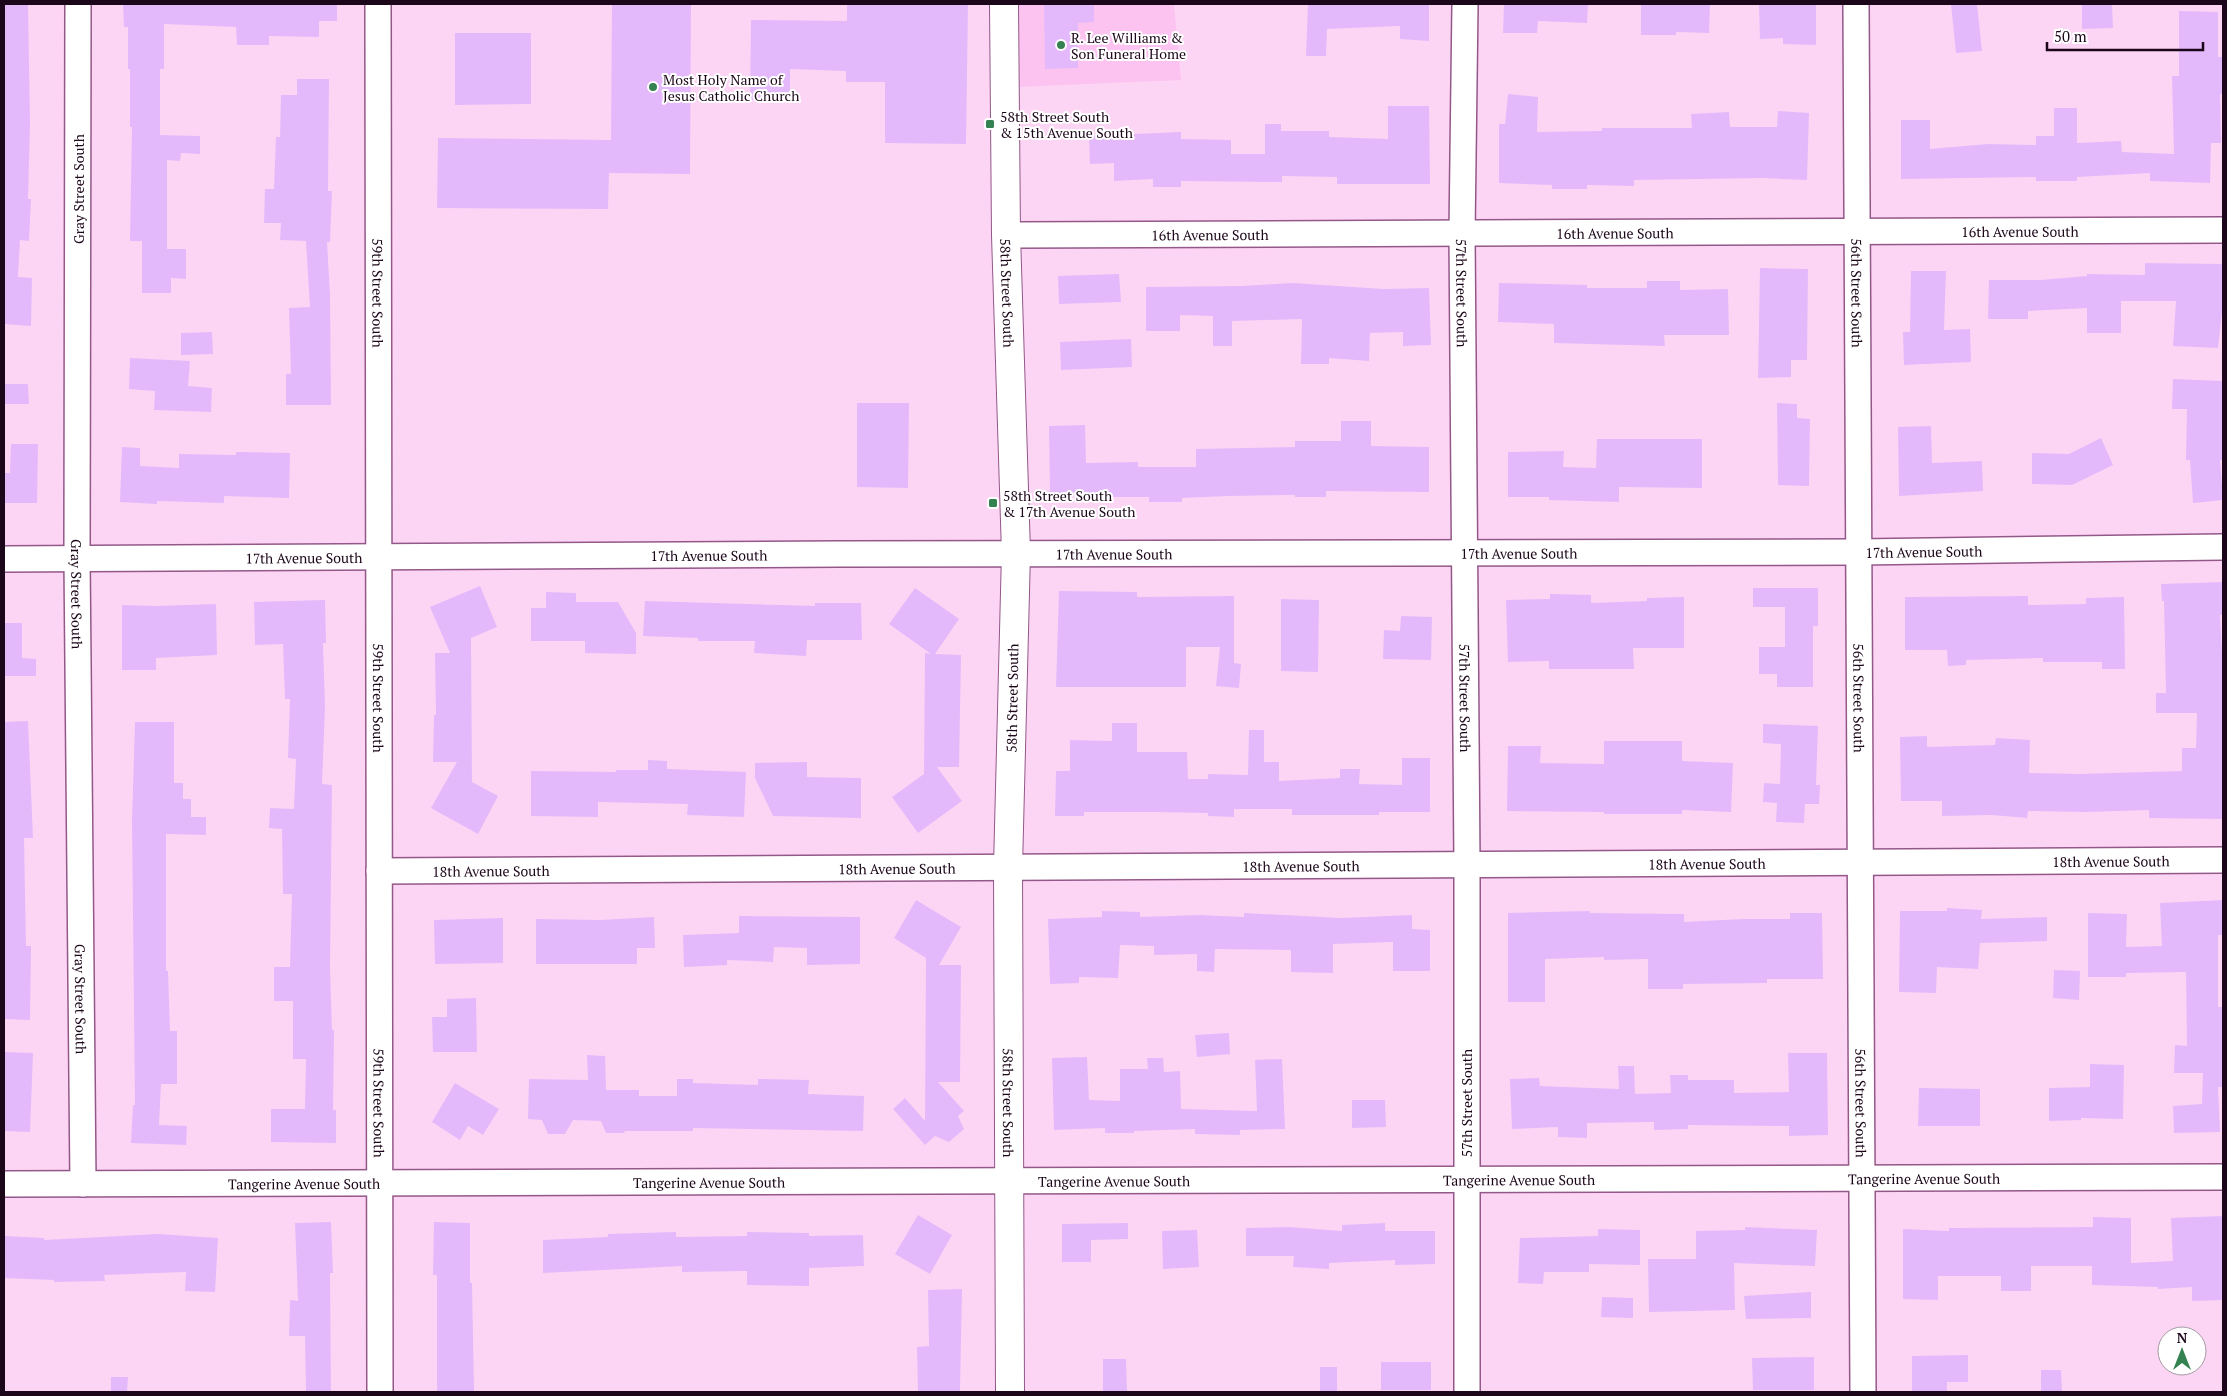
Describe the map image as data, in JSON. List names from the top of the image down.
{
  "streets": {
    "street": [
      "Gray Street South",
      "16th Avenue South",
      "59th Street South",
      "58th Street South",
      "57th Street South",
      "56th Street South",
      "17th Avenue South",
      "18th Avenue South",
      "Tangerine Avenue South"
    ]
  },
  "crossings": [
    ["Gray Street South", "17th Avenue South"],
    ["Gray Street South", "Tangerine Avenue South"],
    ["16th Avenue South", "58th Street South"],
    ["16th Avenue South", "57th Street South"],
    ["16th Avenue South", "56th Street South"],
    ["59th Street South", "17th Avenue South"],
    ["59th Street South", "18th Avenue South"],
    ["59th Street South", "Tangerine Avenue South"],
    ["58th Street South", "17th Avenue South"],
    ["58th Street South", "18th Avenue South"],
    ["58th Street South", "Tangerine Avenue South"],
    ["57th Street South", "17th Avenue South"],
    ["57th Street South", "18th Avenue South"],
    ["57th Street South", "Tangerine Avenue South"],
    ["56th Street South", "17th Avenue South"],
    ["56th Street South", "18th Avenue South"],
    ["56th Street South", "Tangerine Avenue South"]
  ],
  "places": {
    "other": ["R. Lee Williams & Son Funeral Home", "Most Holy Name of Jesus Catholic Church"],
    "transit": ["58th Street South & 15th Avenue South", "58th Street South & 17th Avenue South"]
  },
  "scale_bar": "50 m",
  "north": "top"
}
